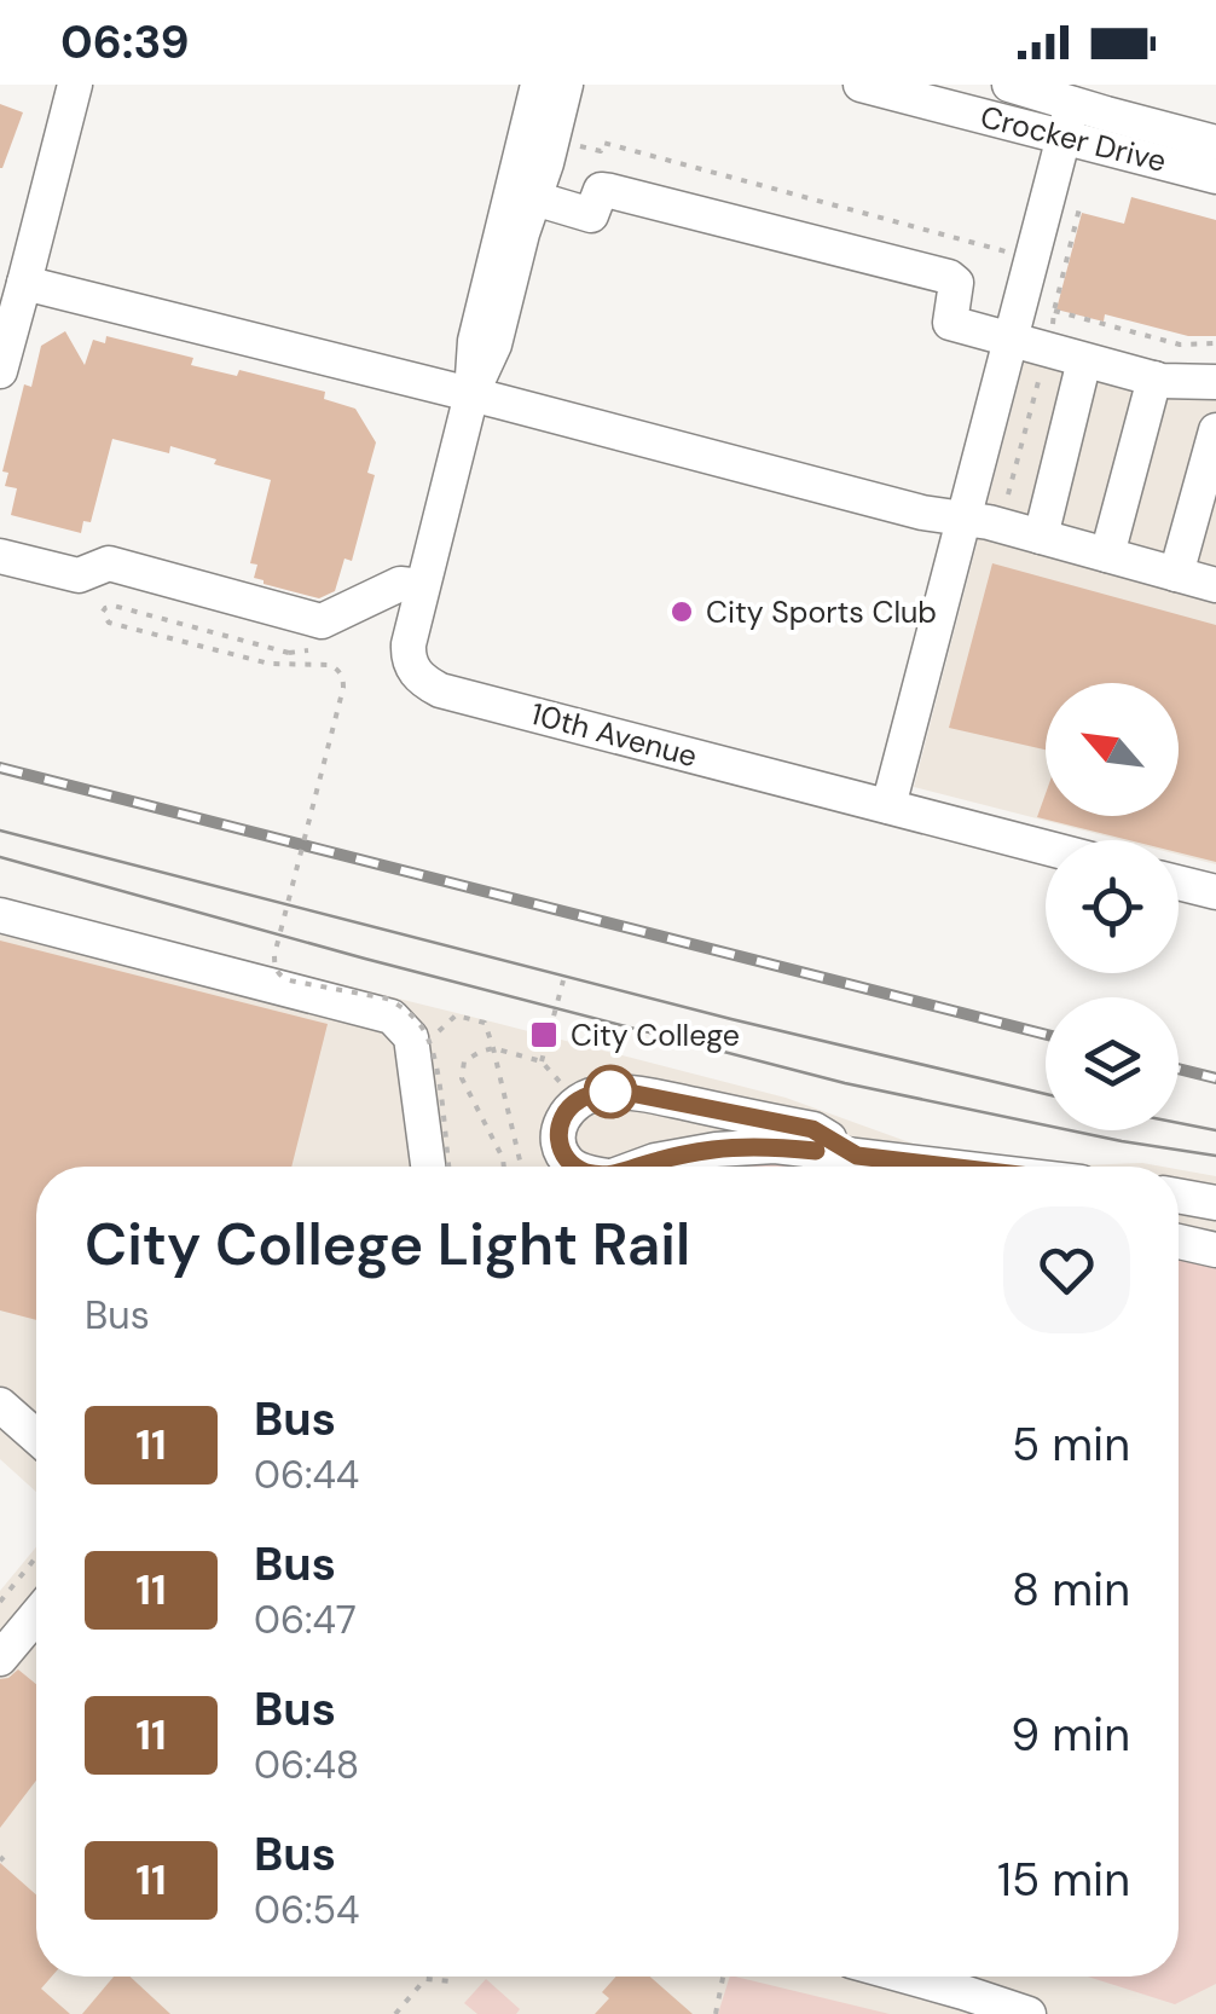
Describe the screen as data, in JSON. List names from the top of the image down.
{
  "streets": {
    "street": ["Crocker Drive", "10th Avenue"]
  },
  "places": {
    "other": ["City Sports Club"],
    "transit": ["City College"]
  },
  "lines": ["bus line 11"],
  "north": "top left",
  "page": {
    "status": "06:39",
    "heading": ["City College Light Rail", "Bus"],
    "list": [
      {
        "mark": "11",
        "name": "Bus",
        "note": "06:44",
        "value": "5 min"
      },
      {
        "mark": "11",
        "name": "Bus",
        "note": "06:47",
        "value": "8 min"
      },
      {
        "mark": "11",
        "name": "Bus",
        "note": "06:48",
        "value": "9 min"
      },
      {
        "mark": "11",
        "name": "Bus",
        "note": "06:54",
        "value": "15 min"
      }
    ]
  }
}
